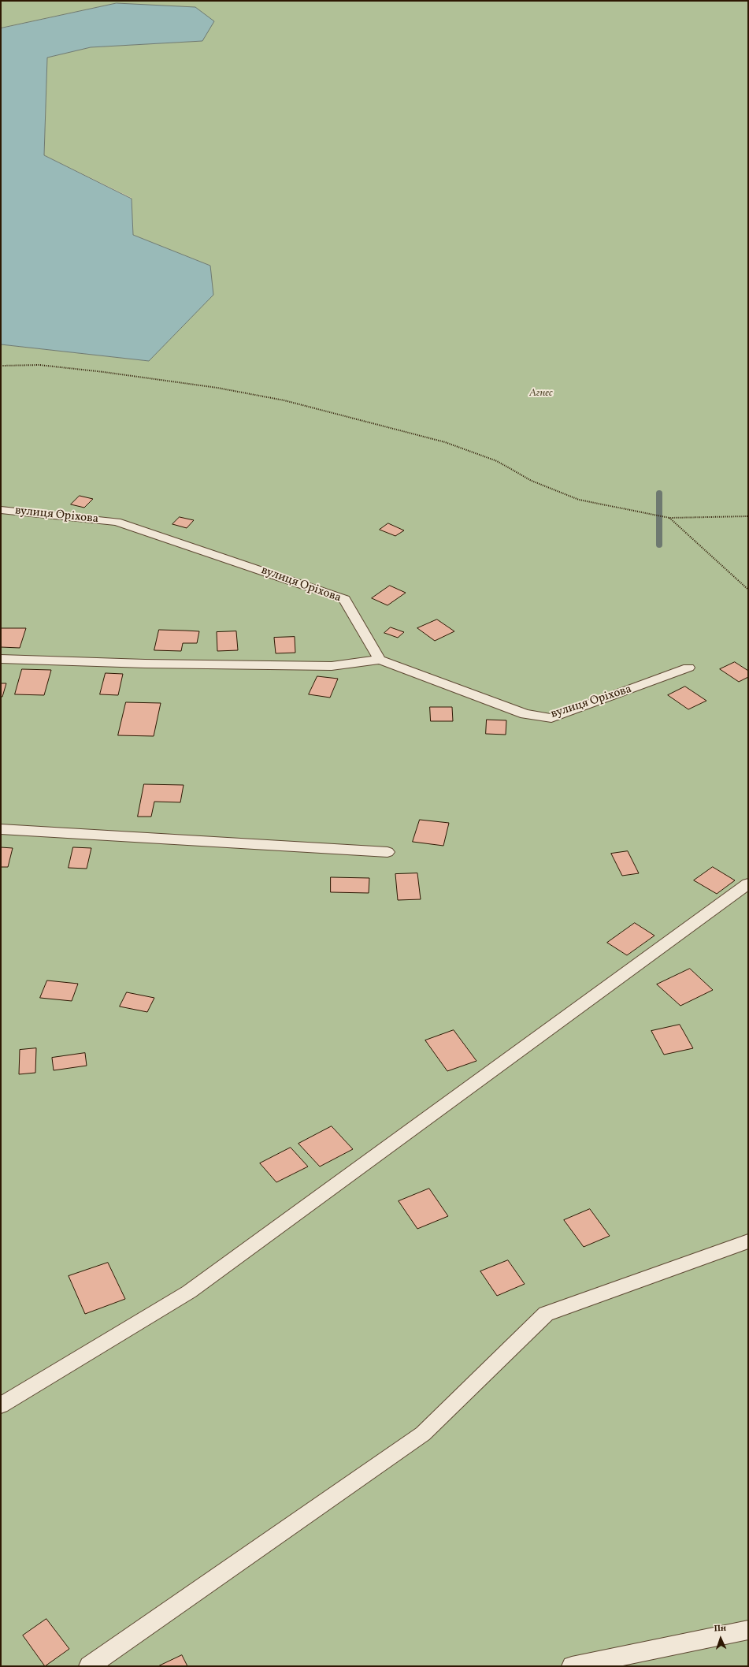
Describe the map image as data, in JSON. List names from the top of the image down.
{
  "streets": {
    "lane": ["вулиця Оріхова"]
  },
  "parks": ["Агнес"],
  "north": "top"
}
